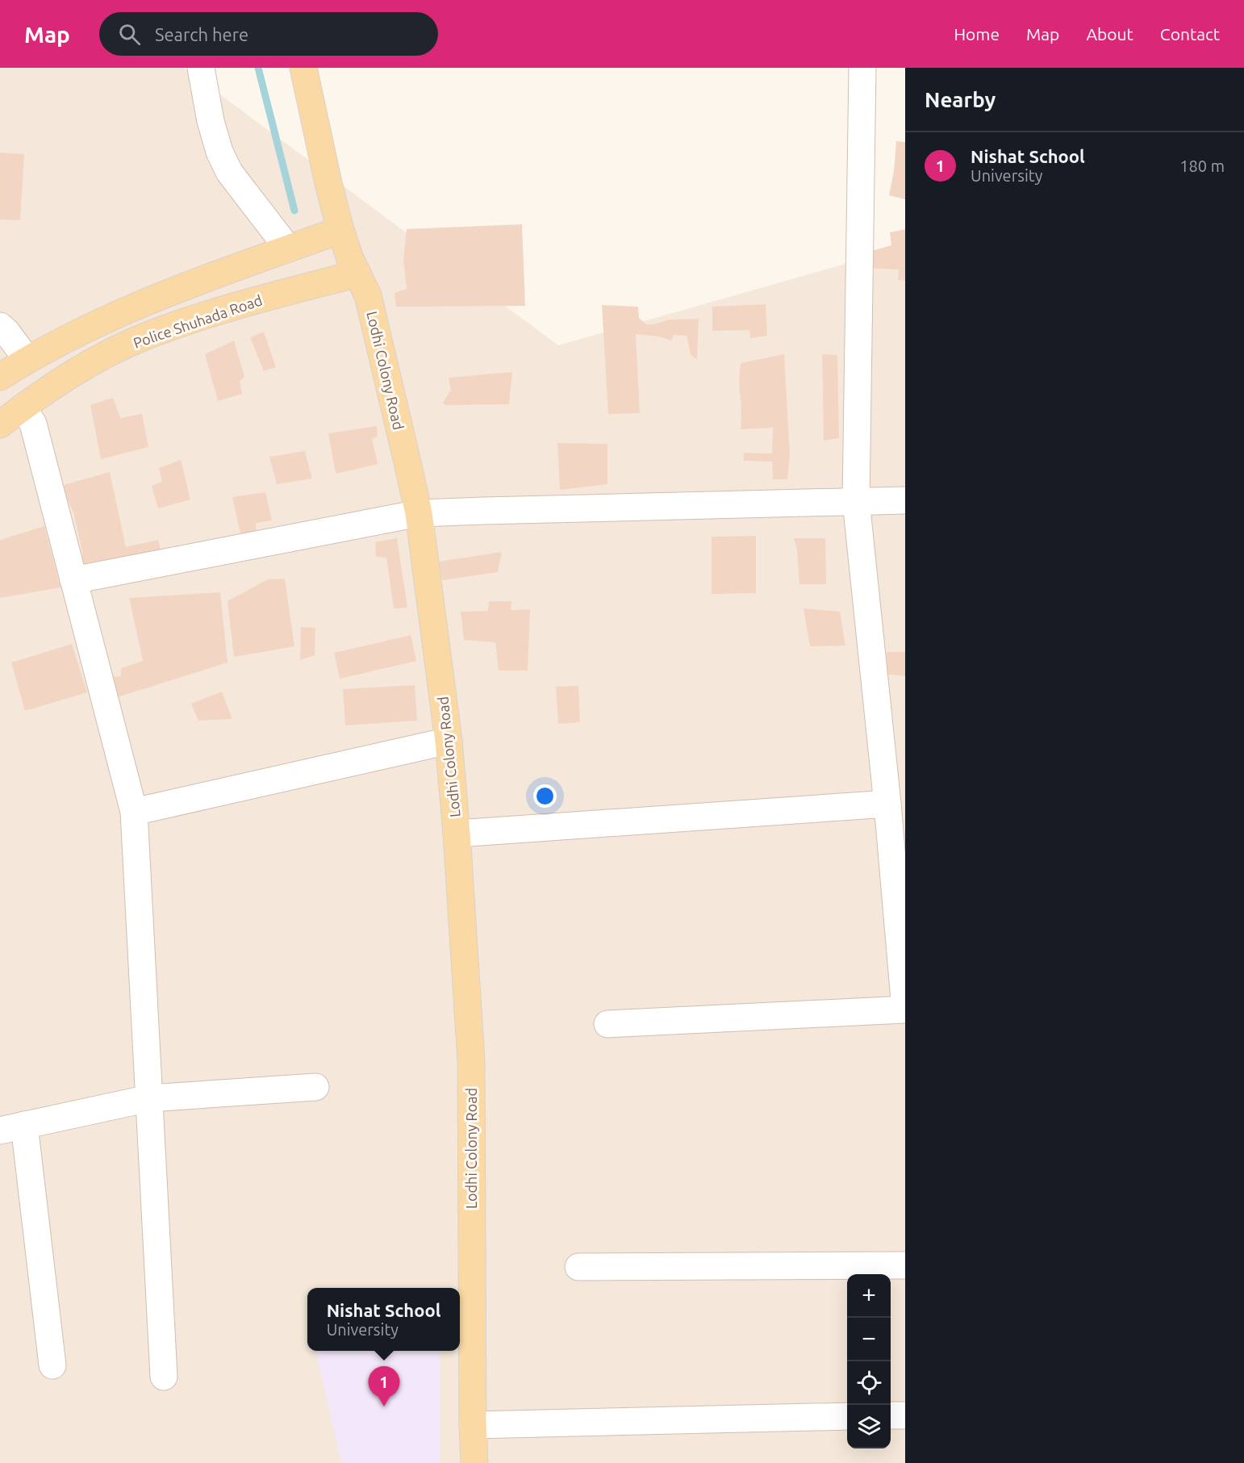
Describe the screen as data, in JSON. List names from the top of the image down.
{
  "streets": {
    "main road": ["Police Shuhada Road", "Lodhi Colony Road"]
  },
  "crossings": [
    ["Police Shuhada Road", "Lodhi Colony Road"]
  ],
  "page": {
    "header": "Map",
    "search": "Search here",
    "nav": [
      "Home",
      "Map",
      "About",
      "Contact"
    ],
    "heading": "Nearby",
    "list": [
      {
        "mark": "1",
        "name": "Nishat School",
        "note": "University",
        "value": "180 m"
      }
    ],
    "map_buttons": ["+", "−"],
    "popup": ["Nishat School", "University"],
    "pins": "1"
  }
}
